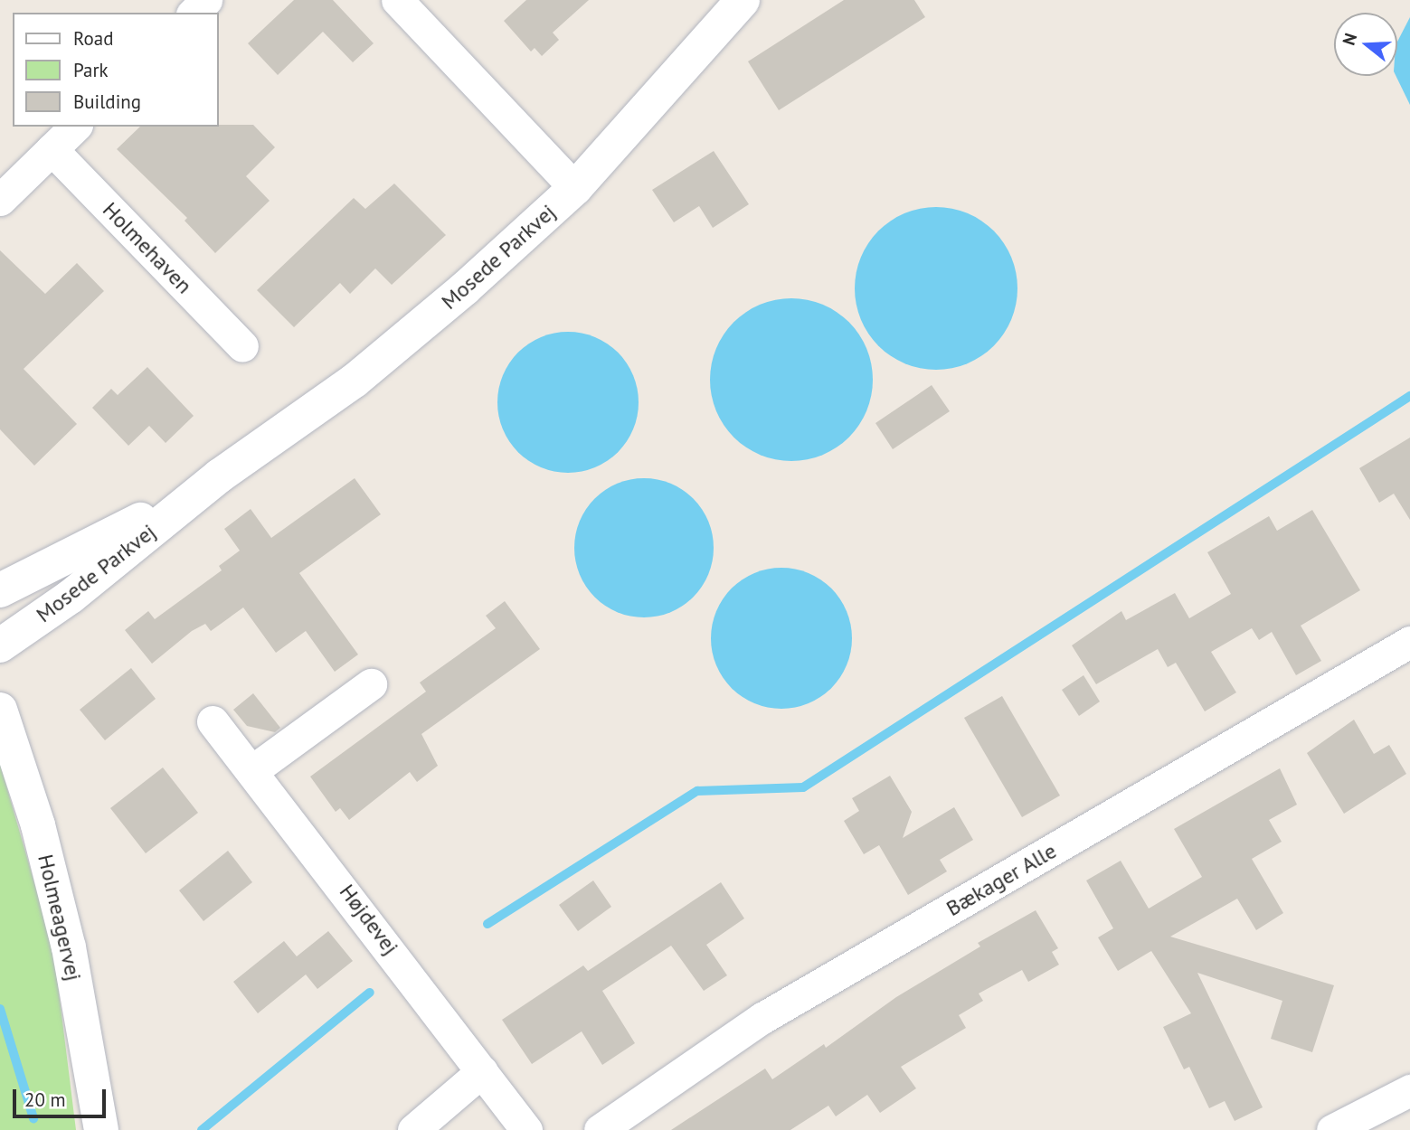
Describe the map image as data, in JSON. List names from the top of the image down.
{
  "streets": {
    "street": [
      "Holmehaven",
      "Mosede Parkvej",
      "Bækager Alle",
      "Holmeagervej",
      "Højdevej"
    ]
  },
  "legend": ["Road", "Park", "Building"],
  "scale_bar": "20 m",
  "north": "left"
}
